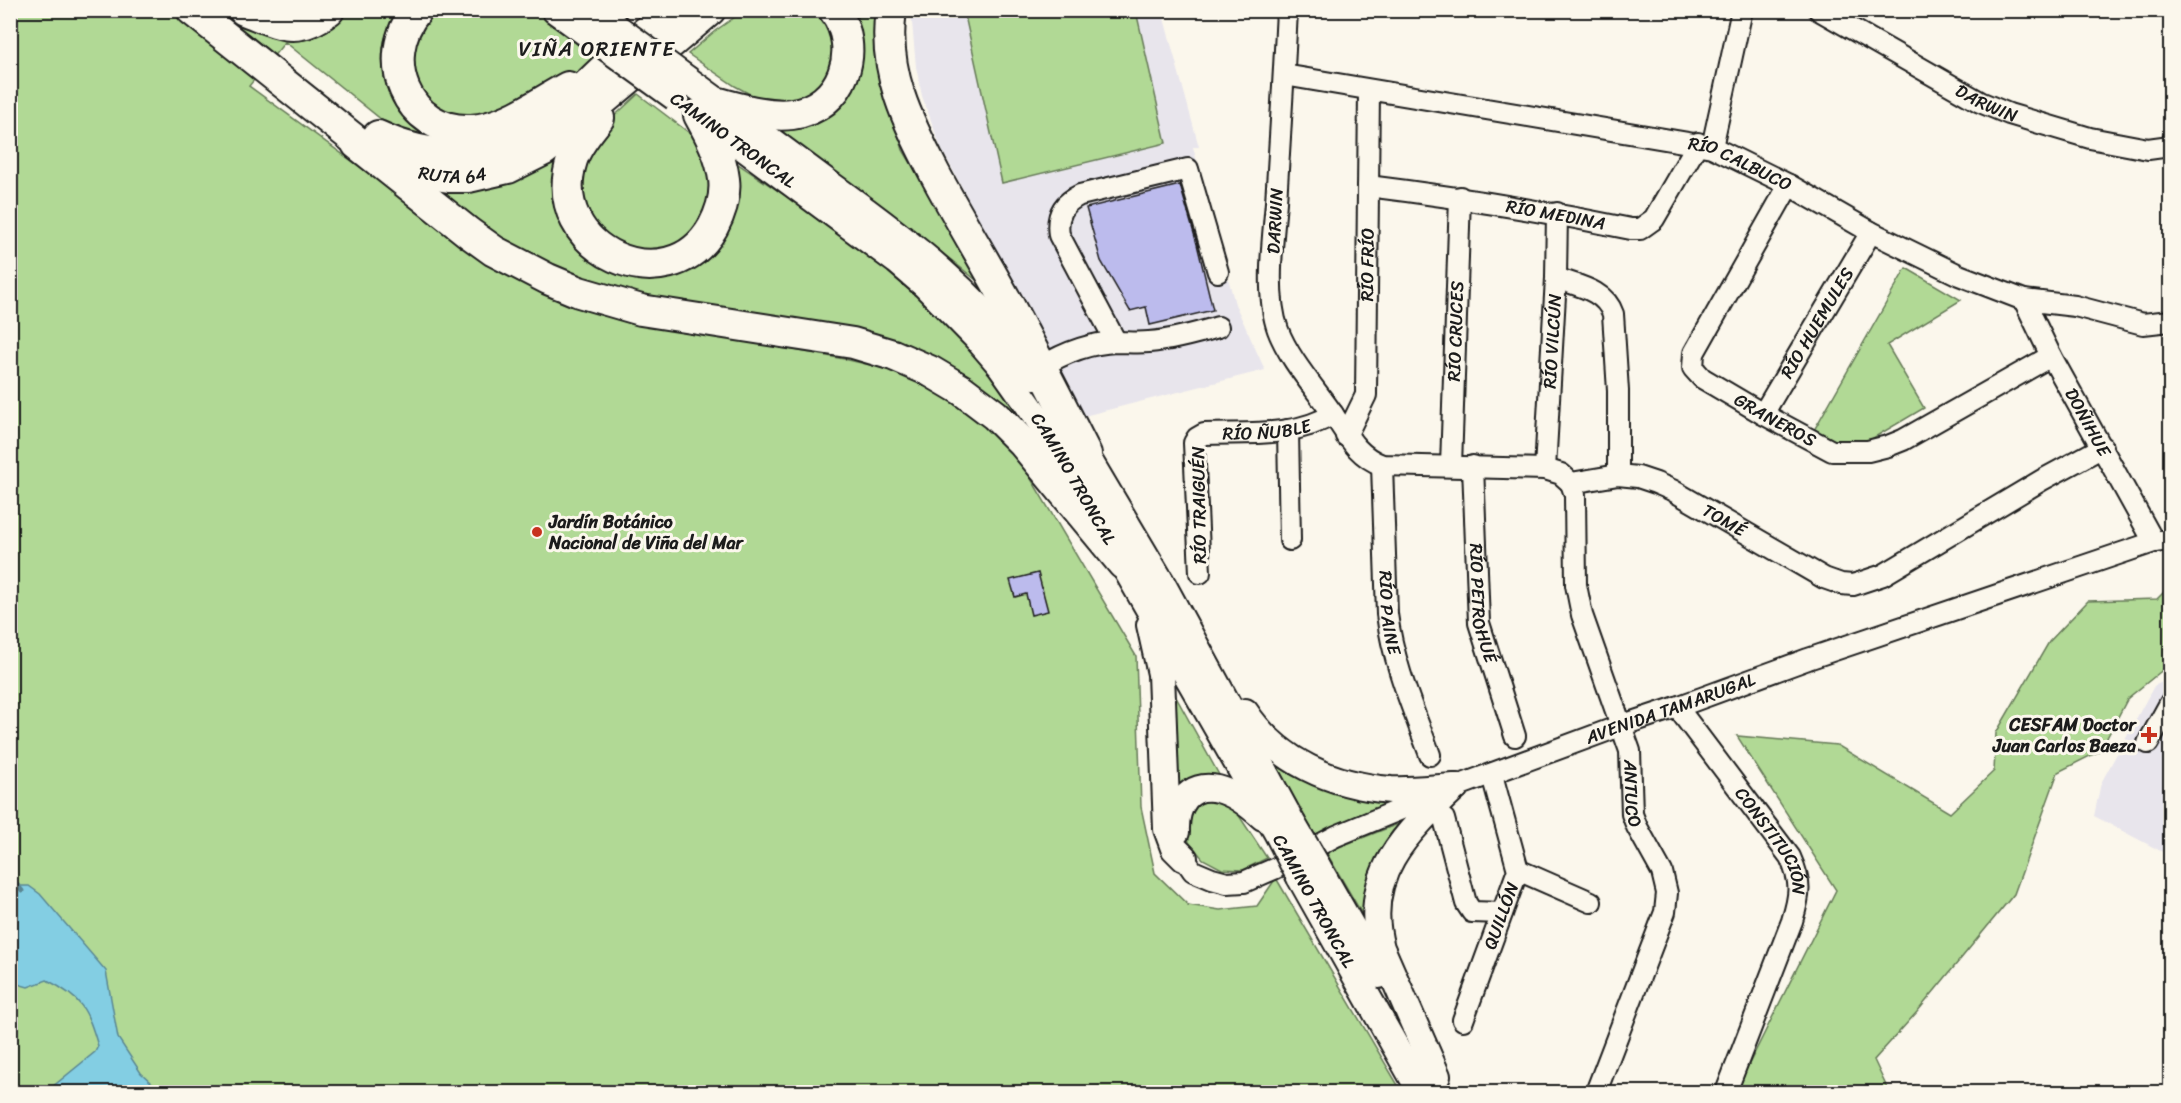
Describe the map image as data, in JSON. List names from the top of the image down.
{
  "streets": {
    "highway": ["RUTA 64"],
    "main road": ["CAMINO TRONCAL"],
    "street": [
      "DARWIN",
      "RÍO CALBUCO",
      "RÍO MEDINA",
      "RÍO FRÍO",
      "RÍO HUEMULES",
      "RÍO CRUCES",
      "RÍO VILCÚN",
      "GRANEROS",
      "DOÑIHUE",
      "RÍO ÑUBLE",
      "RÍO TRAIGUÉN",
      "TOMÉ",
      "RÍO PETROHUÉ",
      "RÍO PAINE",
      "AVENIDA TAMARUGAL",
      "ANTUCO",
      "CONSTITUCIÓN",
      "QUILLÓN"
    ]
  },
  "crossings": [
    ["DARWIN", "RÍO CALBUCO"],
    ["DARWIN", "RÍO ÑUBLE"],
    ["CAMINO TRONCAL", "RUTA 64"],
    ["RÍO CALBUCO", "RÍO MEDINA"],
    ["RÍO CALBUCO", "RÍO FRÍO"],
    ["RÍO CALBUCO", "RÍO HUEMULES"],
    ["RÍO CALBUCO", "GRANEROS"],
    ["RÍO CALBUCO", "DOÑIHUE"],
    ["RÍO MEDINA", "RÍO FRÍO"],
    ["RÍO MEDINA", "RÍO CRUCES"],
    ["RÍO MEDINA", "RÍO VILCÚN"],
    ["RÍO HUEMULES", "GRANEROS"],
    ["GRANEROS", "DOÑIHUE"],
    ["DOÑIHUE", "TOMÉ"],
    ["DOÑIHUE", "AVENIDA TAMARUGAL"],
    ["RÍO ÑUBLE", "RÍO TRAIGUÉN"],
    ["TOMÉ", "ANTUCO"],
    ["AVENIDA TAMARUGAL", "ANTUCO"],
    ["AVENIDA TAMARUGAL", "CONSTITUCIÓN"],
    ["AVENIDA TAMARUGAL", "QUILLÓN"]
  ],
  "districts": ["VIÑA ORIENTE"],
  "places": {
    "other": ["Jardín Botánico Nacional de Viña del Mar"],
    "health": ["CESFAM Doctor Juan Carlos Baeza"]
  }
}
